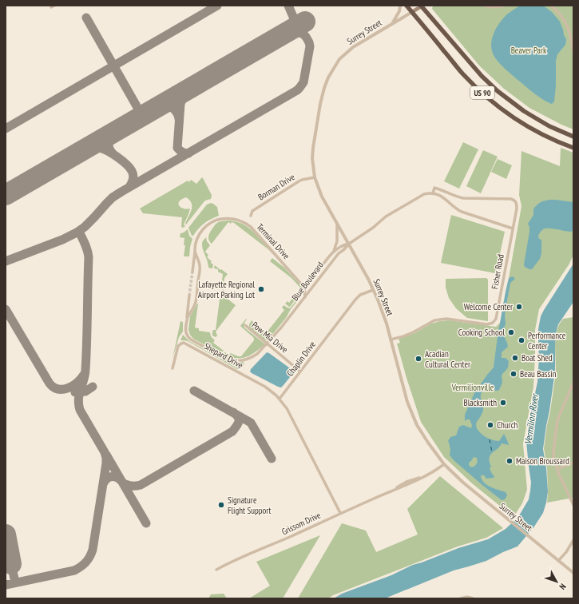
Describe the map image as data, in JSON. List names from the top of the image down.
{
  "streets": {
    "highway": ["US 90"],
    "street": [
      "Surrey Street",
      "Borman Drive",
      "Terminal Drive",
      "Fisher Road",
      "Blue Boulevard",
      "Pow Mia Drive",
      "Shepard Drive",
      "Chaplin Drive",
      "Grissom Drive"
    ]
  },
  "crossings": [
    ["Surrey Street", "US 90"],
    ["Surrey Street", "Borman Drive"],
    ["Surrey Street", "Fisher Road"],
    ["Surrey Street", "Blue Boulevard"],
    ["Surrey Street", "Chaplin Drive"],
    ["Surrey Street", "Grissom Drive"],
    ["Terminal Drive", "Blue Boulevard"],
    ["Fisher Road", "Blue Boulevard"],
    ["Blue Boulevard", "Pow Mia Drive"],
    ["Pow Mia Drive", "Chaplin Drive"],
    ["Shepard Drive", "Chaplin Drive"]
  ],
  "water": ["Vermilion River"],
  "parks": ["Beaver Park", "Vermilionville"],
  "places": [
    "Lafayette Regional Airport Parking Lot",
    "Welcome Center",
    "Cooking School",
    "Performance Center",
    "Boat Shed",
    "Acadian Cultural Center",
    "Beau Bassin",
    "Blacksmith",
    "Church",
    "Maison Broussard",
    "Signature Flight Support"
  ],
  "north": "bottom right"
}
